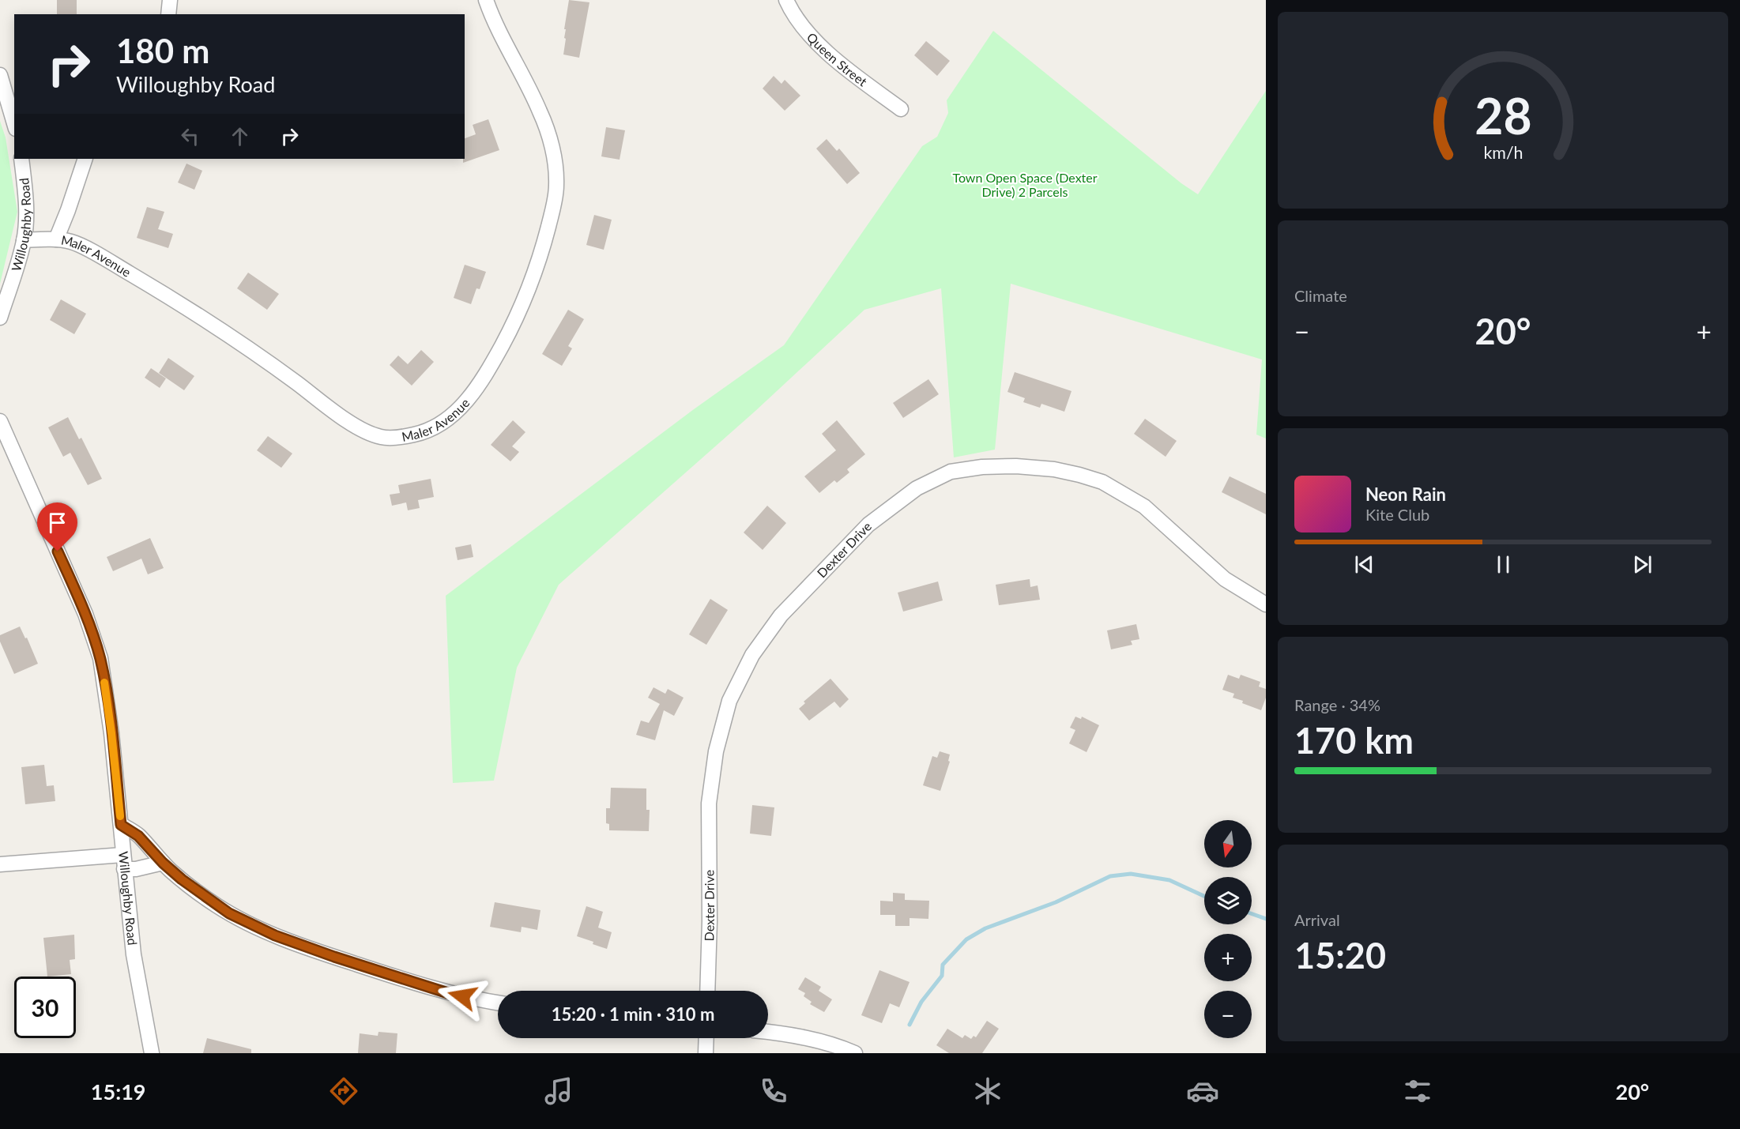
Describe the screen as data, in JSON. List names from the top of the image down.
{
  "streets": {
    "street": [
      "Queen Street",
      "Willoughby Road",
      "Maler Avenue",
      "Dexter Drive"
    ]
  },
  "crossings": [
    ["Willoughby Road", "Maler Avenue"]
  ],
  "parks": ["Town Open Space (Dexter Drive) 2 Parcels"],
  "north": "bottom",
  "page": {
    "turn": ["180 m", "Willoughby Road"],
    "tile": [
      "Climate",
      ["Range · 34%", "170 km"],
      ["Arrival", "15:20"]
    ],
    "heat": ["−", "20°", "+"],
    "song": ["Neon Rain", "Kite Club"],
    "map_buttons": ["+", "−"],
    "limit": "30",
    "trip": "15:20 · 1 min · 310 m",
    "tabs": ["15:19", "20°"],
    "gauge": ["28", "km/h"]
  }
}
